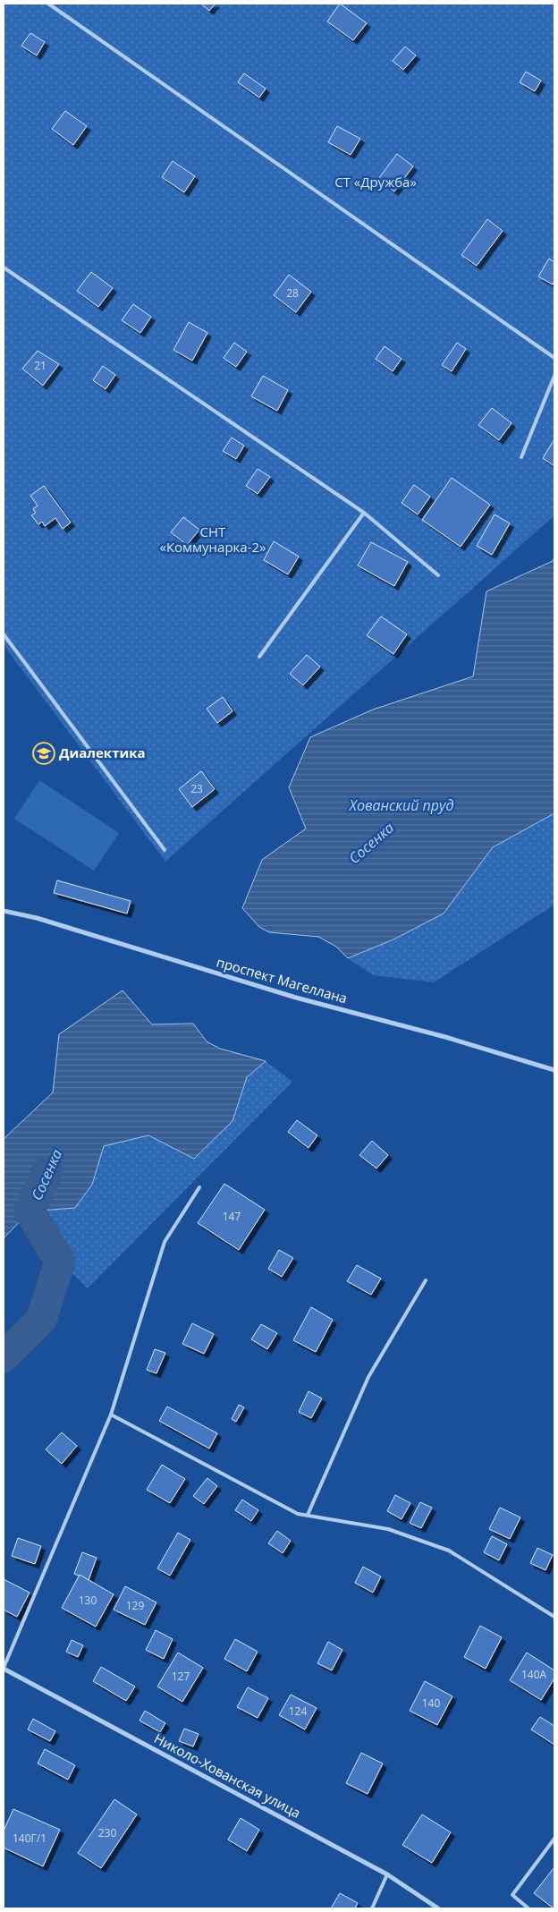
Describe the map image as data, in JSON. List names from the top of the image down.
{
  "streets": {
    "street": ["проспект Магеллана", "Николо-Хованская улица"]
  },
  "water": ["Хованский пруд", "Сосенка"],
  "parks": ["СТ «Дружба»", "СНТ «Коммунарка-2»"],
  "places": {
    "school or university": ["Диалектика"]
  },
  "house_numbers": [
    "28",
    "21",
    "23",
    "147",
    "130",
    "129",
    "140А",
    "127",
    "140",
    "124",
    "230",
    "140Г/1"
  ]
}
